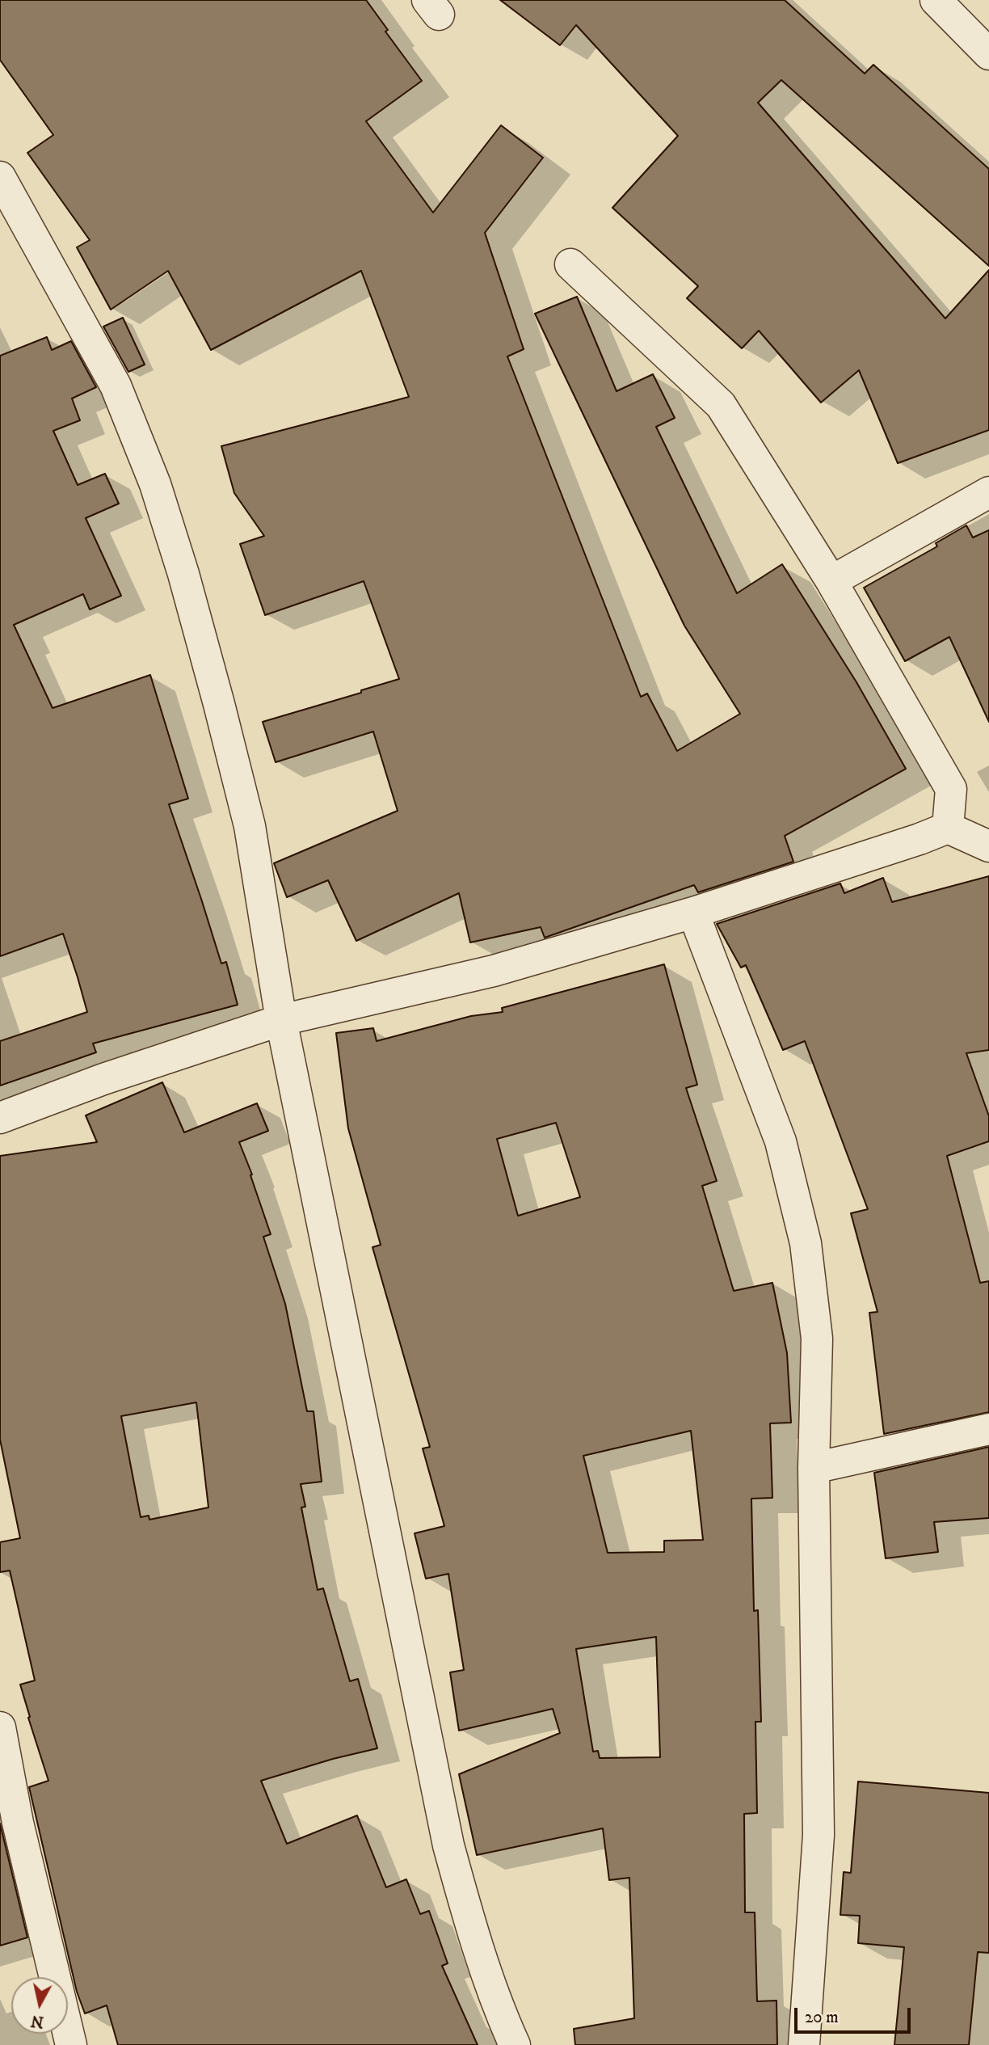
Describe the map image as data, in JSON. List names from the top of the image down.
{
  "scale_bar": "20 m",
  "north": "bottom"
}
